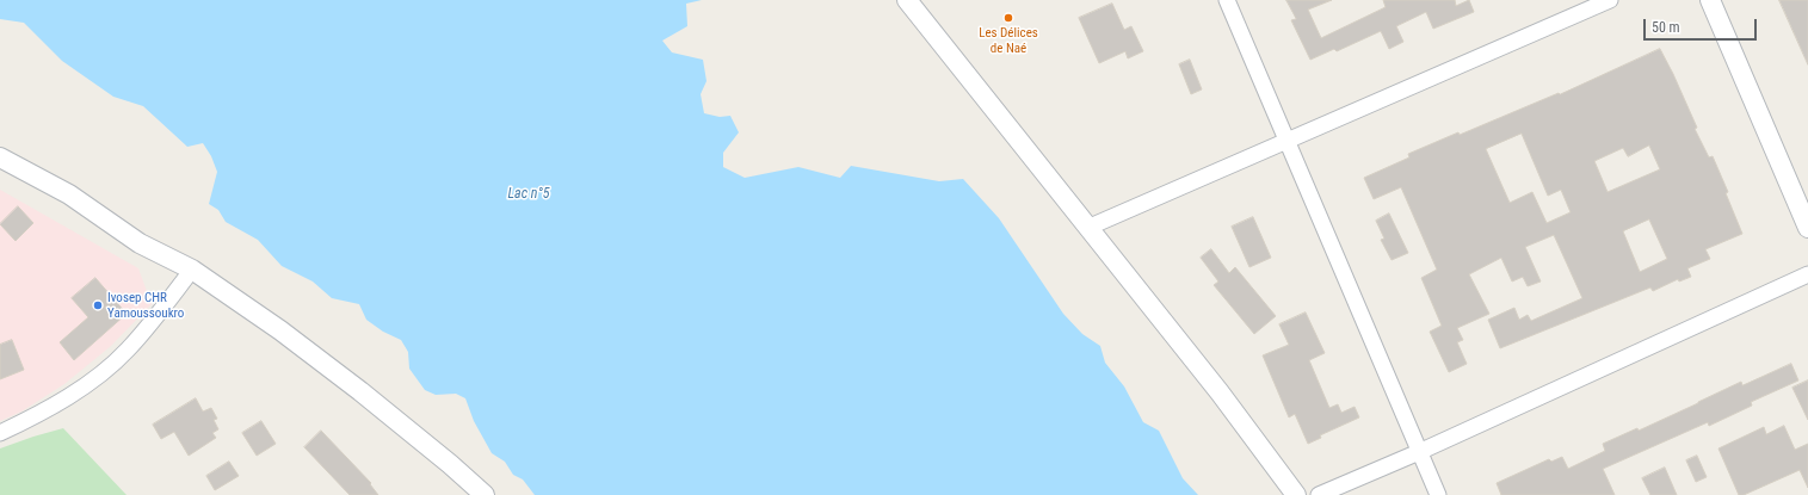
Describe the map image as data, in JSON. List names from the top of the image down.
{
  "water": ["Lac n°5"],
  "places": ["Les Délices de Naé", "Ivosep CHR Yamoussoukro"],
  "scale_bar": "50 m"
}
